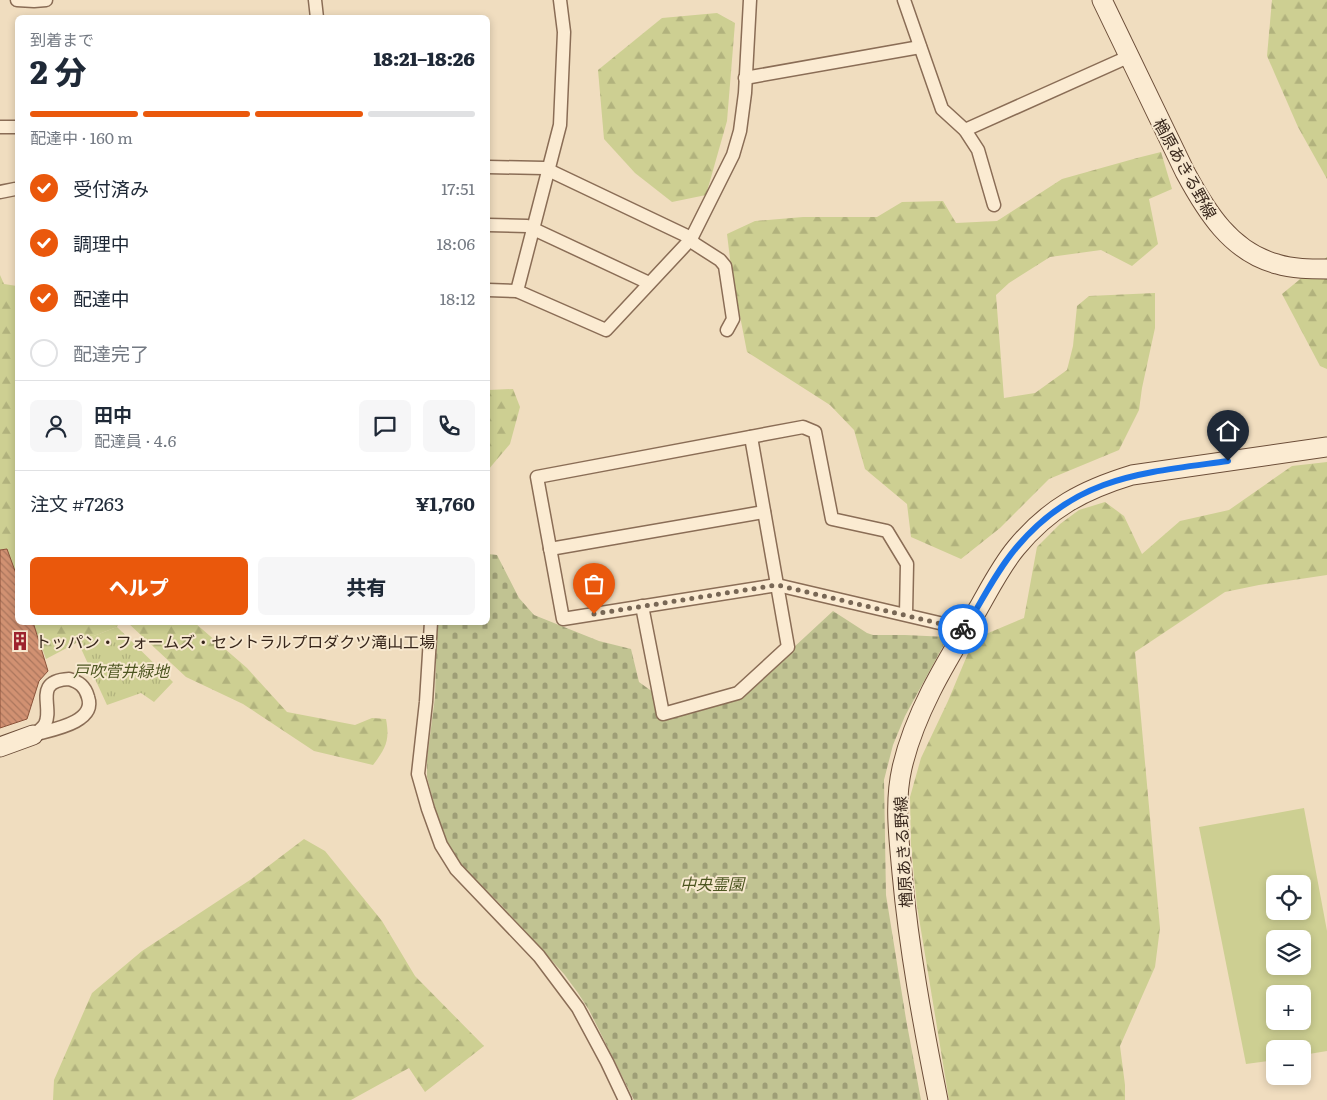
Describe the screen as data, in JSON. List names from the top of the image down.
{
  "streets": {
    "main road": ["楢原あきる野線"]
  },
  "parks": ["戸吹菅井緑地", "中央霊園"],
  "places": {
    "building": ["トッパン・フォームズ・セントラルプロダクツ滝山工場"]
  },
  "page": {
    "heading": ["2 分", "到着まで", "18:21–18:26"],
    "panel": [
      "田中",
      "配達員 · 4.6",
      "注文 #7263",
      "¥1,760"
    ],
    "bar": "配達中 · 160 m",
    "list": [
      ["受付済み", "17:51"],
      ["調理中", "18:06"],
      ["配達中", "18:12"],
      "配達完了"
    ],
    "buttons": ["ヘルプ", "共有"],
    "map_buttons": ["+", "−"]
  }
}
